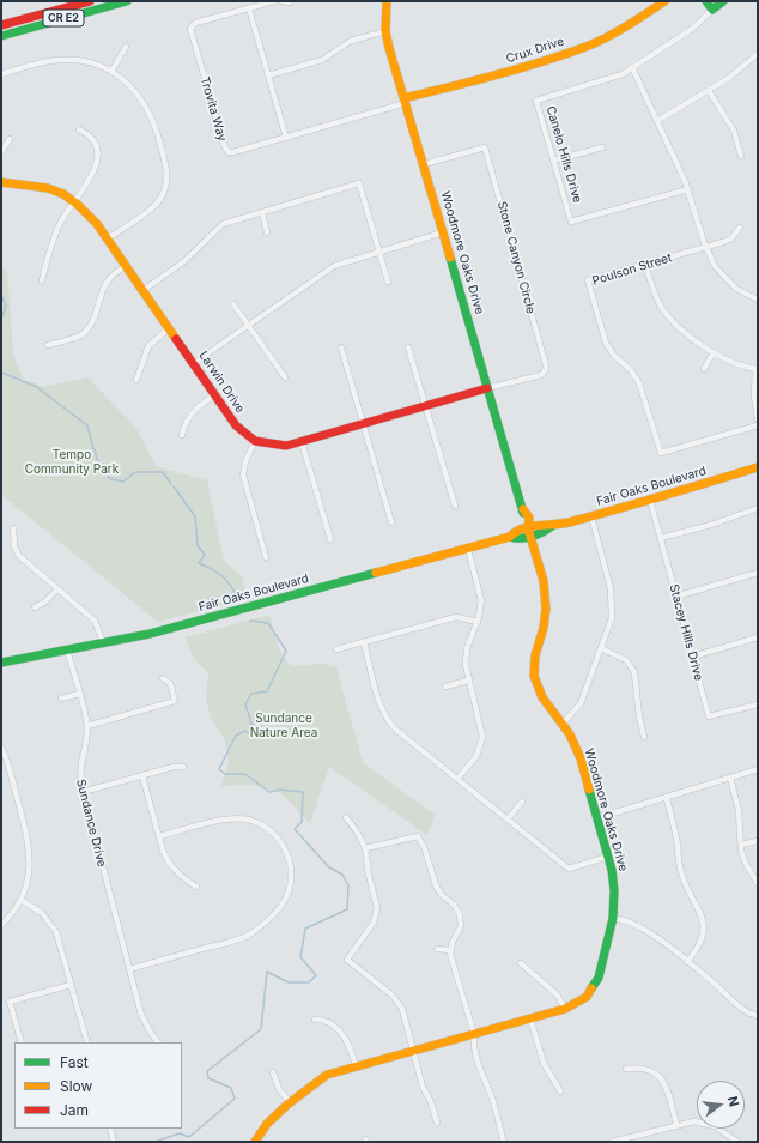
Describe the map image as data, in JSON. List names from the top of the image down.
{
  "streets": {
    "street": [
      "CR E2",
      "Crux Drive",
      "Trovita Way",
      "Canelo Hills Drive",
      "Woodmore Oaks Drive",
      "Stone Canyon Circle",
      "Poulson Street",
      "Larwin Drive",
      "Fair Oaks Boulevard",
      "Stacey Hills Drive",
      "Sundance Drive"
    ]
  },
  "crossings": [
    ["Crux Drive", "Trovita Way"],
    ["Crux Drive", "Woodmore Oaks Drive"],
    ["Trovita Way", "Woodmore Oaks Drive"],
    ["Woodmore Oaks Drive", "Stone Canyon Circle"],
    ["Woodmore Oaks Drive", "Fair Oaks Boulevard"],
    ["Fair Oaks Boulevard", "Stacey Hills Drive"],
    ["Fair Oaks Boulevard", "Sundance Drive"]
  ],
  "parks": ["Tempo Community Park", "Sundance Nature Area"],
  "legend": ["Fast", "Slow", "Jam"],
  "north": "right"
}
